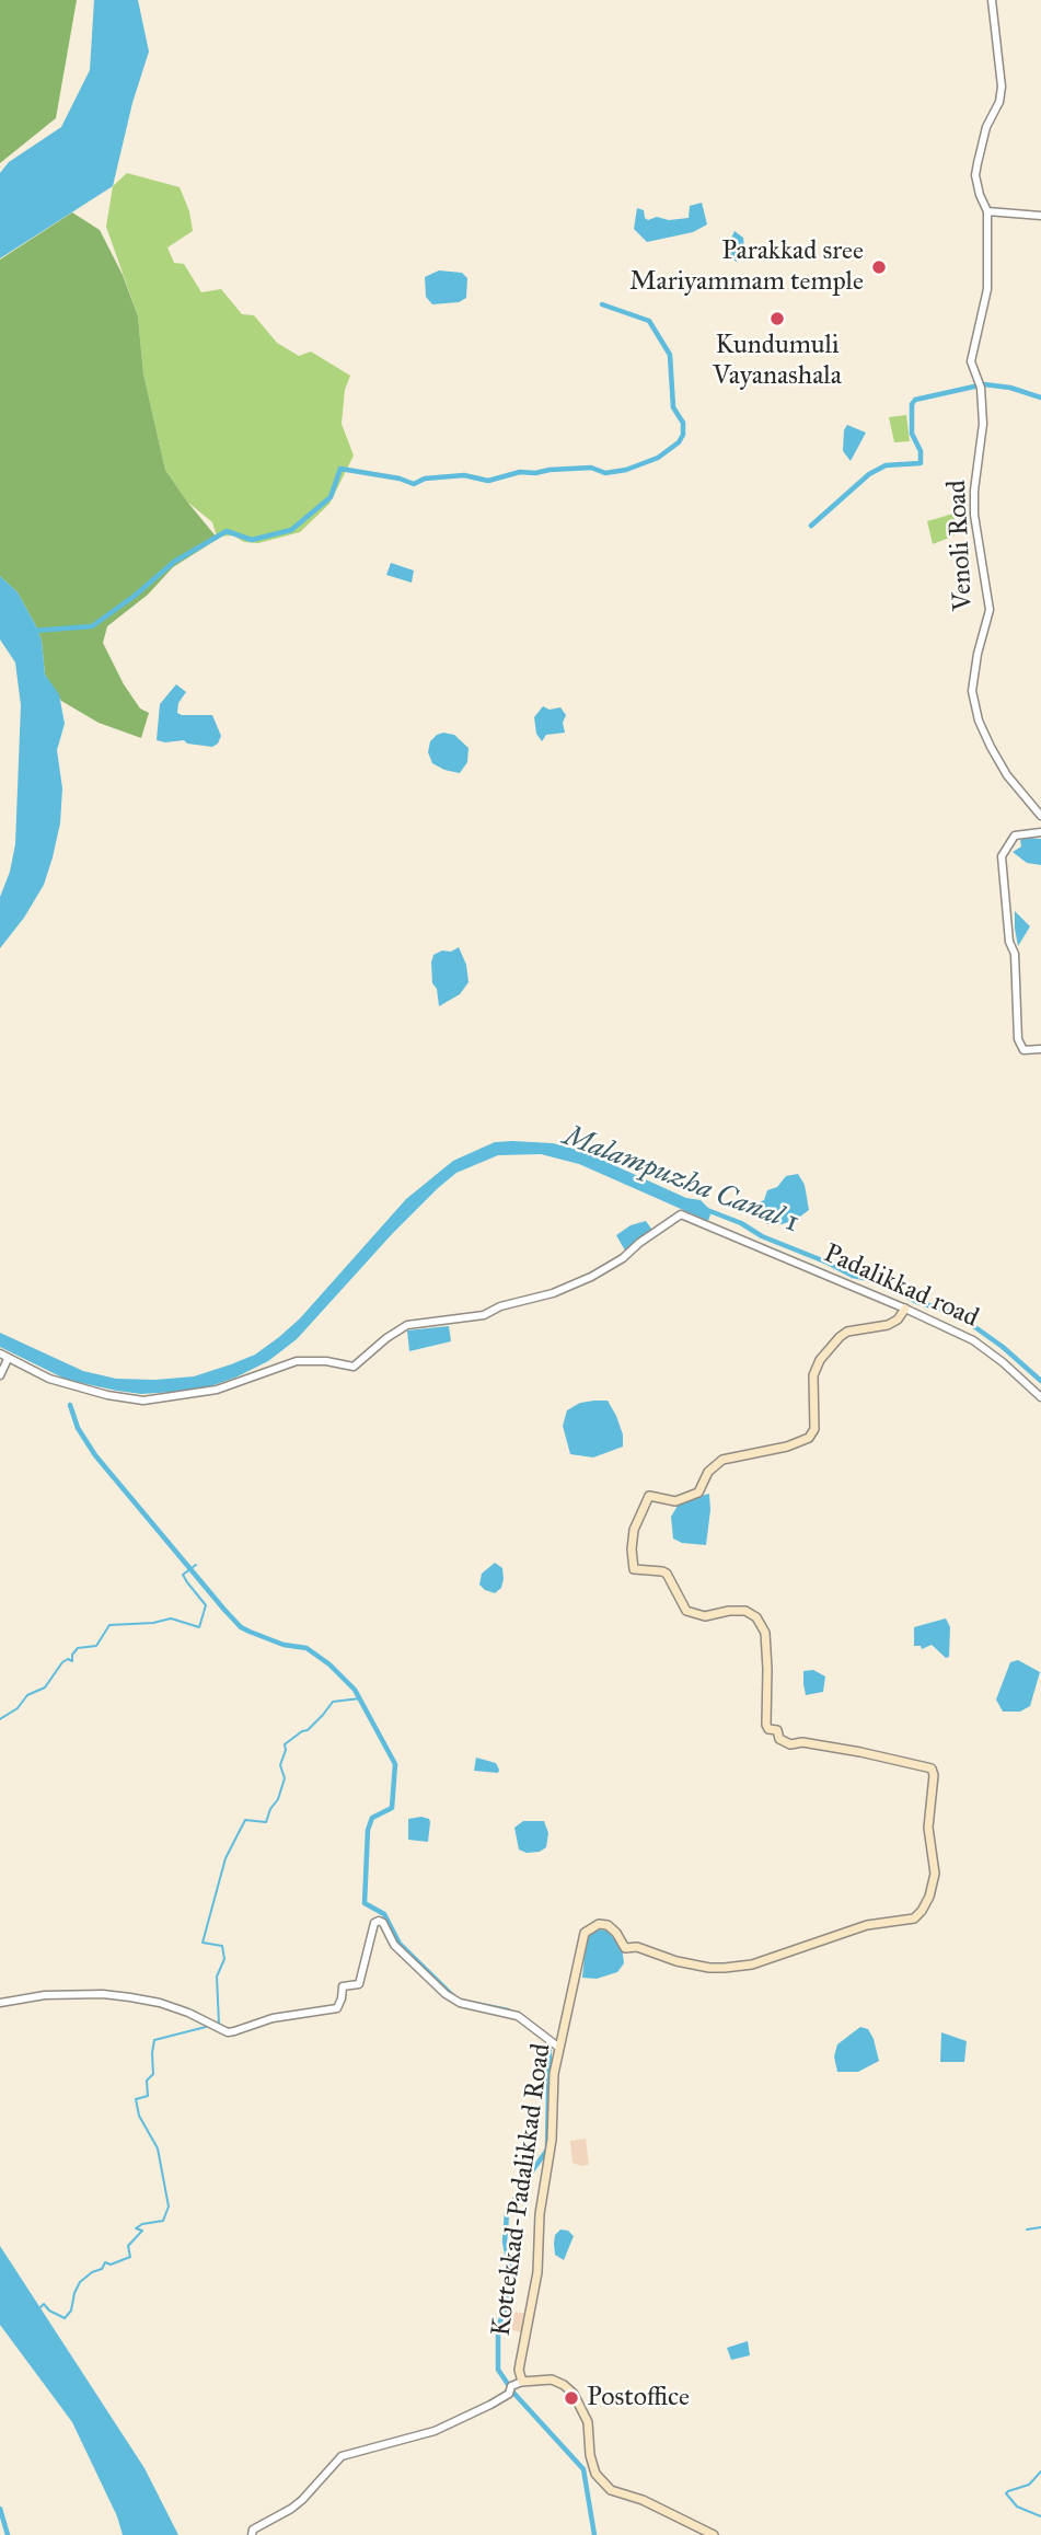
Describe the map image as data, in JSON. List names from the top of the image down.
{
  "streets": {
    "main road": ["Kottekkad-Padalikkad Road"],
    "street": ["Venoli Road", "Padalikkad road"]
  },
  "crossings": [
    ["Padalikkad road", "Kottekkad-Padalikkad Road"]
  ],
  "water": ["Malampuzha Canal 1"],
  "places": ["Parakkad sree Mariyammam temple", "Kundumuli Vayanashala", "Postoffice"]
}
